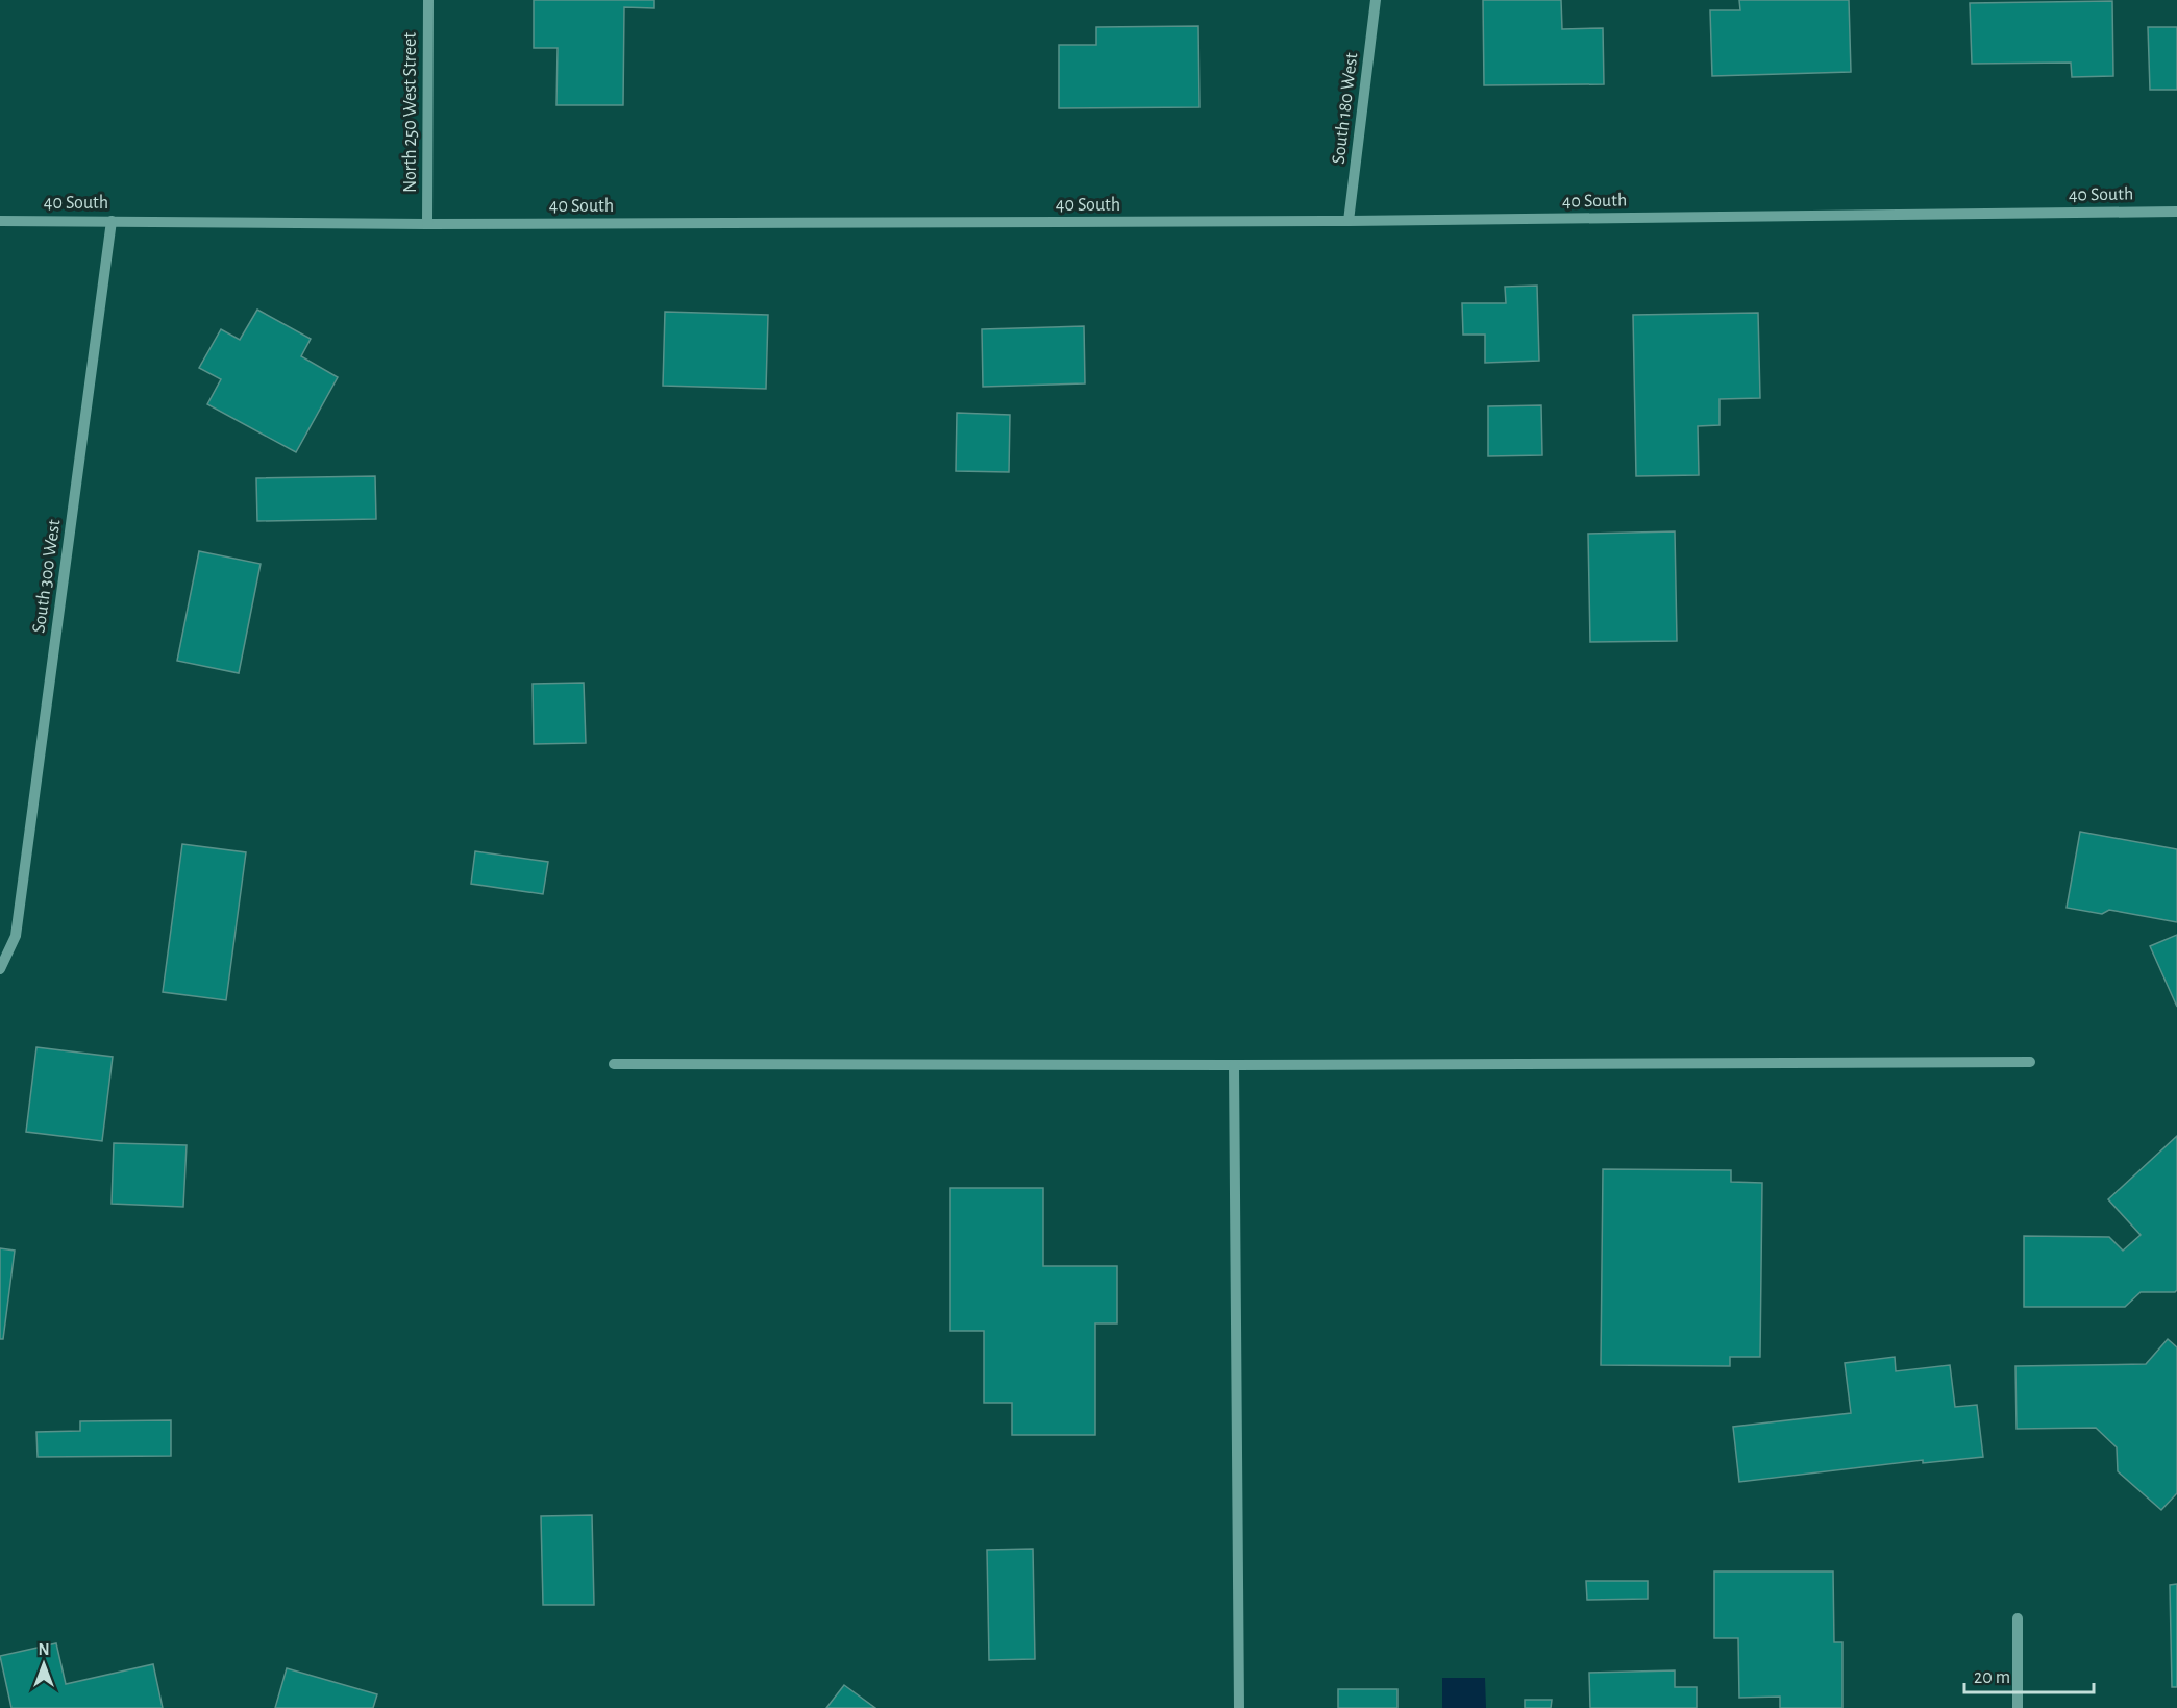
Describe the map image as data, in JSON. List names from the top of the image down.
{
  "streets": {
    "street": [
      "South 180 West",
      "North 250 West Street",
      "40 South",
      "South 300 West"
    ]
  },
  "crossings": [
    ["South 180 West", "40 South"],
    ["North 250 West Street", "40 South"],
    ["40 South", "South 300 West"]
  ],
  "scale_bar": "20 m",
  "north": "top"
}
